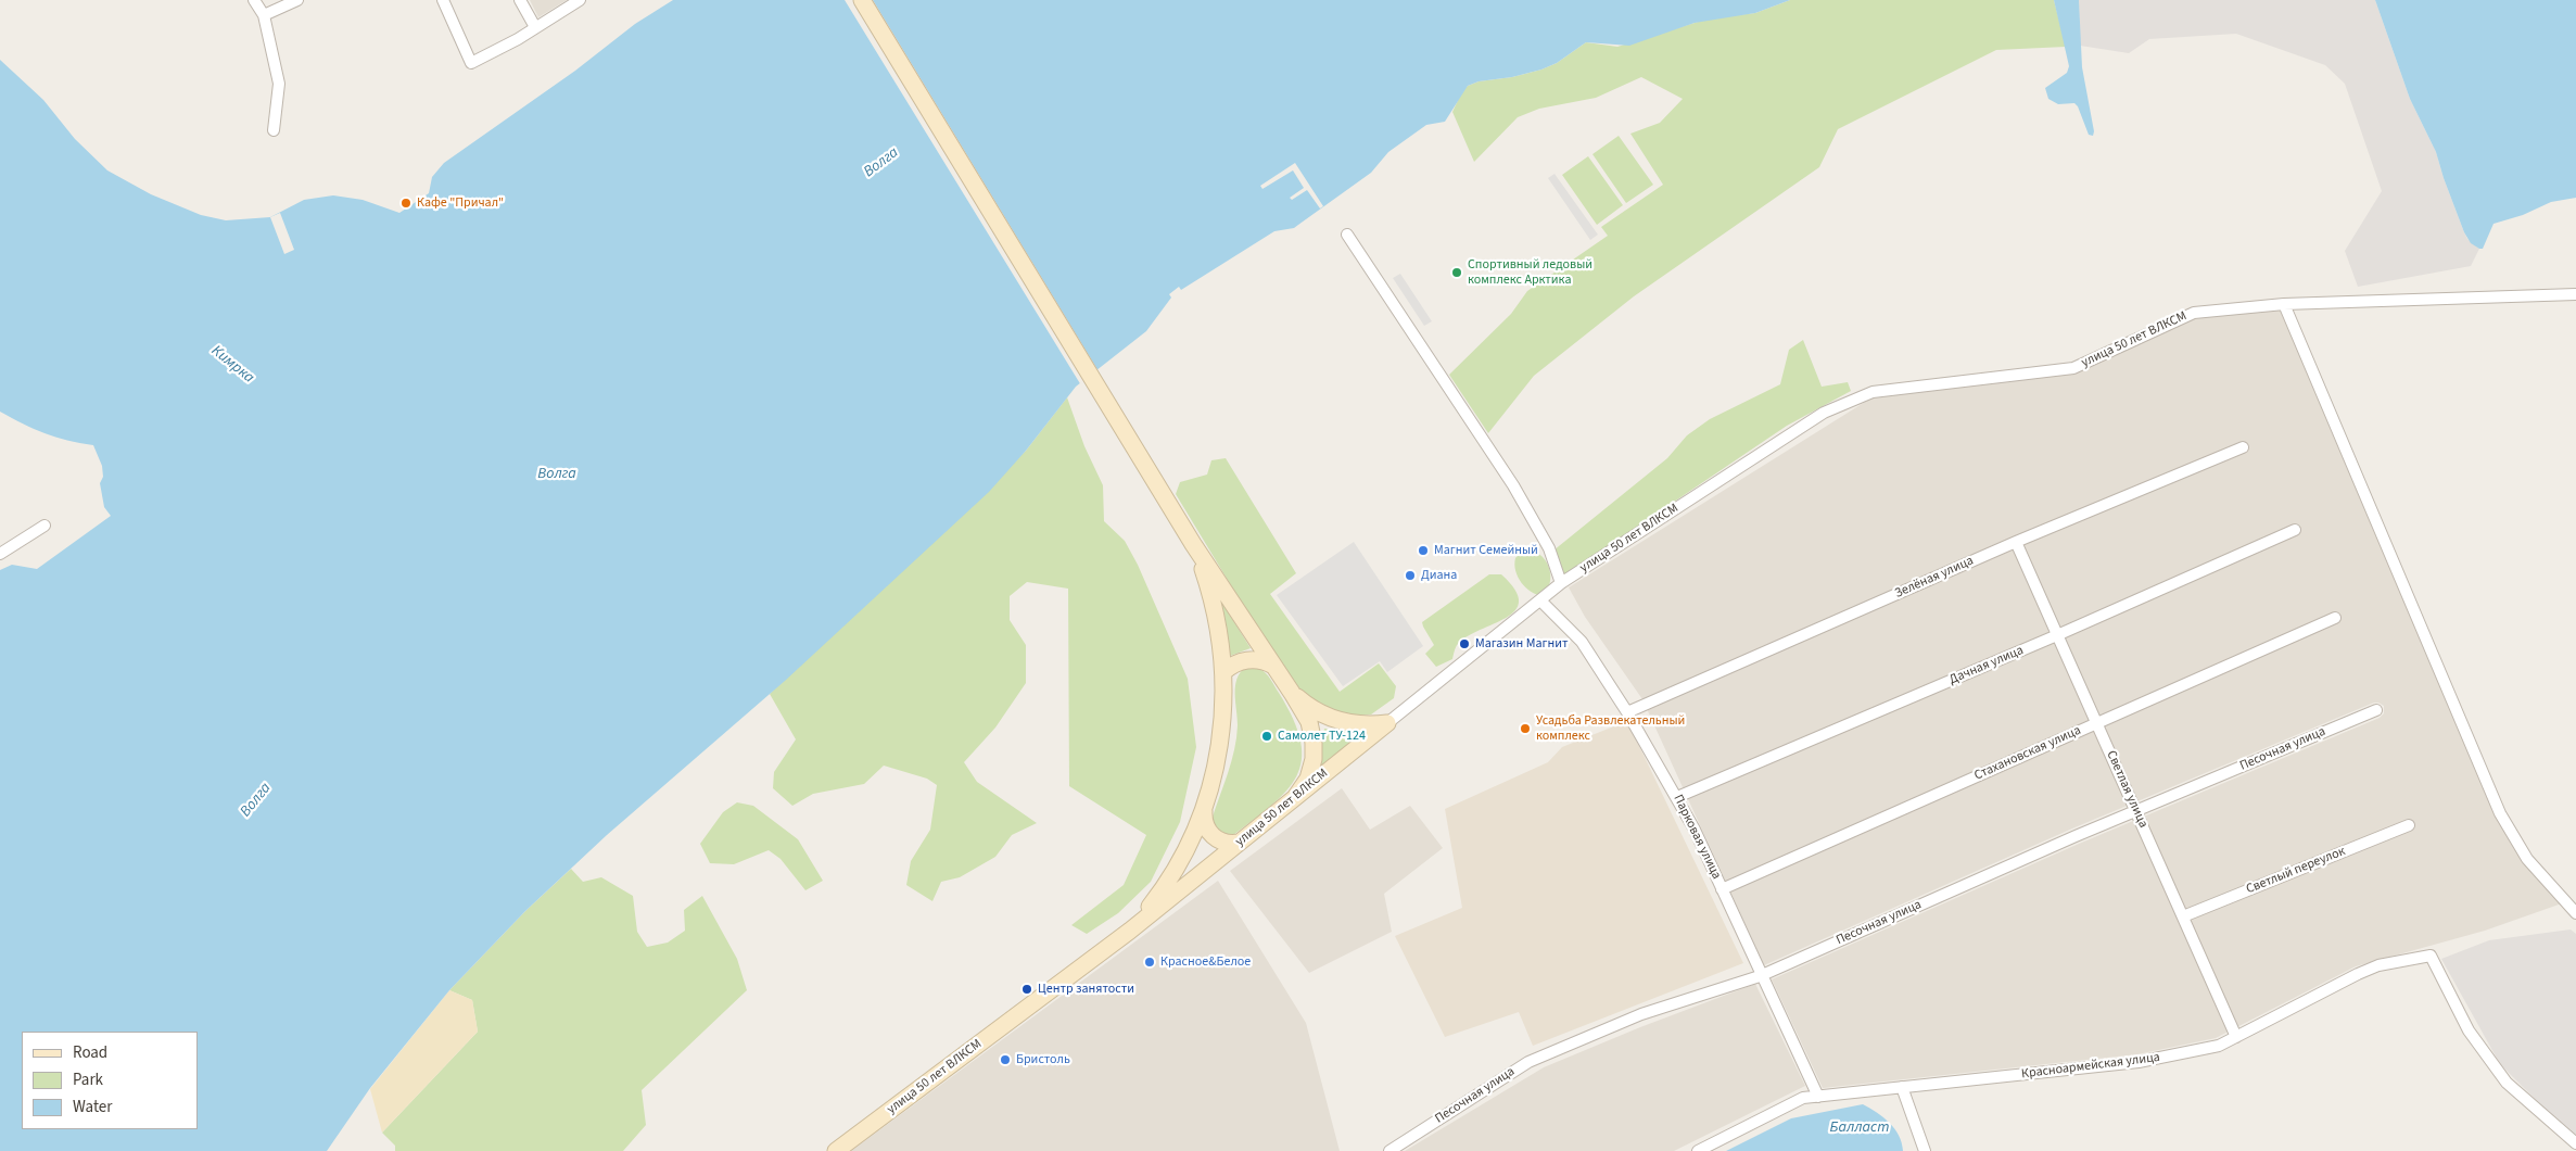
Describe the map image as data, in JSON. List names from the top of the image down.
{
  "streets": {
    "main road": ["улица 50 лет ВЛКСМ"],
    "street": [
      "Зелёная улица",
      "Дачная улица",
      "Песочная улица",
      "Стахановская улица",
      "Светлая улица",
      "Парковая улица",
      "Светлый переулок",
      "Красноармейская улица"
    ]
  },
  "crossings": [
    ["улица 50 лет ВЛКСМ", "Парковая улица"],
    ["Зелёная улица", "Светлая улица"],
    ["Зелёная улица", "Парковая улица"],
    ["Дачная улица", "Светлая улица"],
    ["Дачная улица", "Парковая улица"],
    ["Песочная улица", "Светлая улица"],
    ["Песочная улица", "Парковая улица"],
    ["Стахановская улица", "Светлая улица"],
    ["Стахановская улица", "Парковая улица"],
    ["Светлая улица", "Светлый переулок"],
    ["Светлая улица", "Красноармейская улица"],
    ["Парковая улица", "Красноармейская улица"]
  ],
  "water": ["Волга", "Кимрка", "Балласт"],
  "places": [
    "Кафе \"Причал\"",
    "Спортивный ледовый комплекс Арктика",
    "Магнит Семейный",
    "Диана",
    "Магазин Магнит",
    "Усадьба Развлекательный комплекс",
    "Самолет ТУ-124",
    "Красное&Белое",
    "Центр занятости",
    "Бристоль"
  ],
  "legend": ["Road", "Park", "Water"]
}
